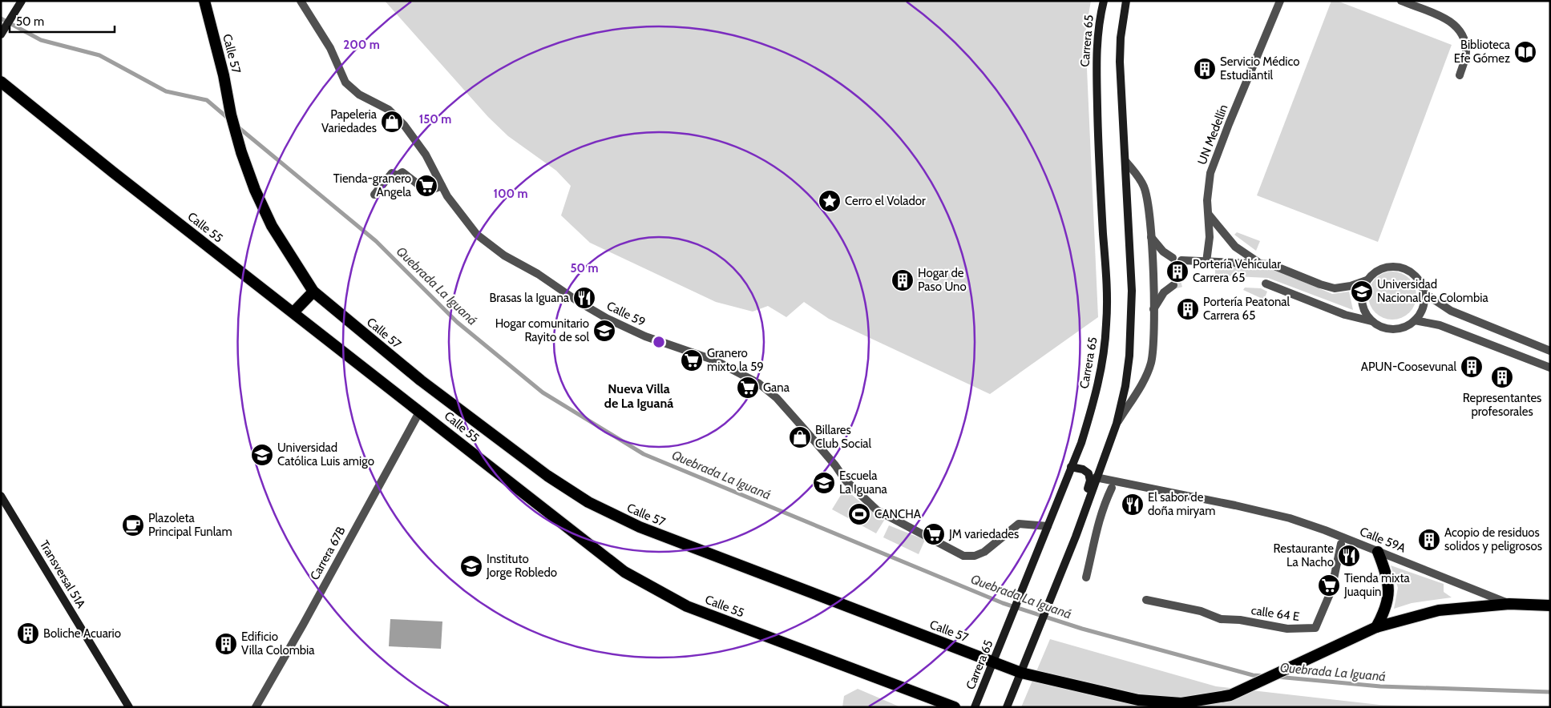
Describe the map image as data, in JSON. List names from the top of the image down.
{
  "streets": {
    "highway": ["Calle 57", "Calle 55"],
    "main road": ["Carrera 65", "Transversal 51A"],
    "street": [
      "UN Medellín",
      "Calle 59",
      "Calle 59A",
      "Carrera 67B",
      "calle 64 E"
    ]
  },
  "crossings": [
    ["Carrera 65", "Calle 57"],
    ["Carrera 65", "Calle 59"],
    ["Calle 55", "Carrera 67B"]
  ],
  "districts": ["Nueva Villa de La Iguaná"],
  "water": ["Quebrada La Iguaná"],
  "places": {
    "library": ["Biblioteca Efe Gómez"],
    "building": [
      "Servicio Médico Estudiantil",
      "Portería Vehícular Carrera 65",
      "Hogar de Paso Uno",
      "Portería Peatonal Carrera 65",
      "APUN-Coosevunal",
      "Representantes profesorales",
      "Acopio de residuos solidos y peligrosos",
      "Boliche Acuario",
      "Edificio Villa Colombia"
    ],
    "shop": ["Papeleria Variedades", "Billares Club Social"],
    "supermarket": [
      "Tienda-granero Angela",
      "Granero mixto la 59",
      "Gana",
      "JM variedades",
      "Tienda mixta Juaquin"
    ],
    "place": ["Cerro el Volador"],
    "school or university": [
      "Universidad Nacional de Colombia",
      "Hogar comunitario Rayito de sol",
      "Universidad Católica Luis amigo",
      "Escuela La Iguana",
      "Instituto Jorge Robledo"
    ],
    "restaurant": ["Brasas la Iguana", "El sabor de doña miryam", "Restaurante La Nacho"],
    "sports": ["CANCHA"],
    "cafe": ["Plazoleta Principal Funlam"]
  },
  "scale_bar": "50 m",
  "rings": [
    "200 m",
    "150 m",
    "100 m",
    "50 m"
  ]
}
